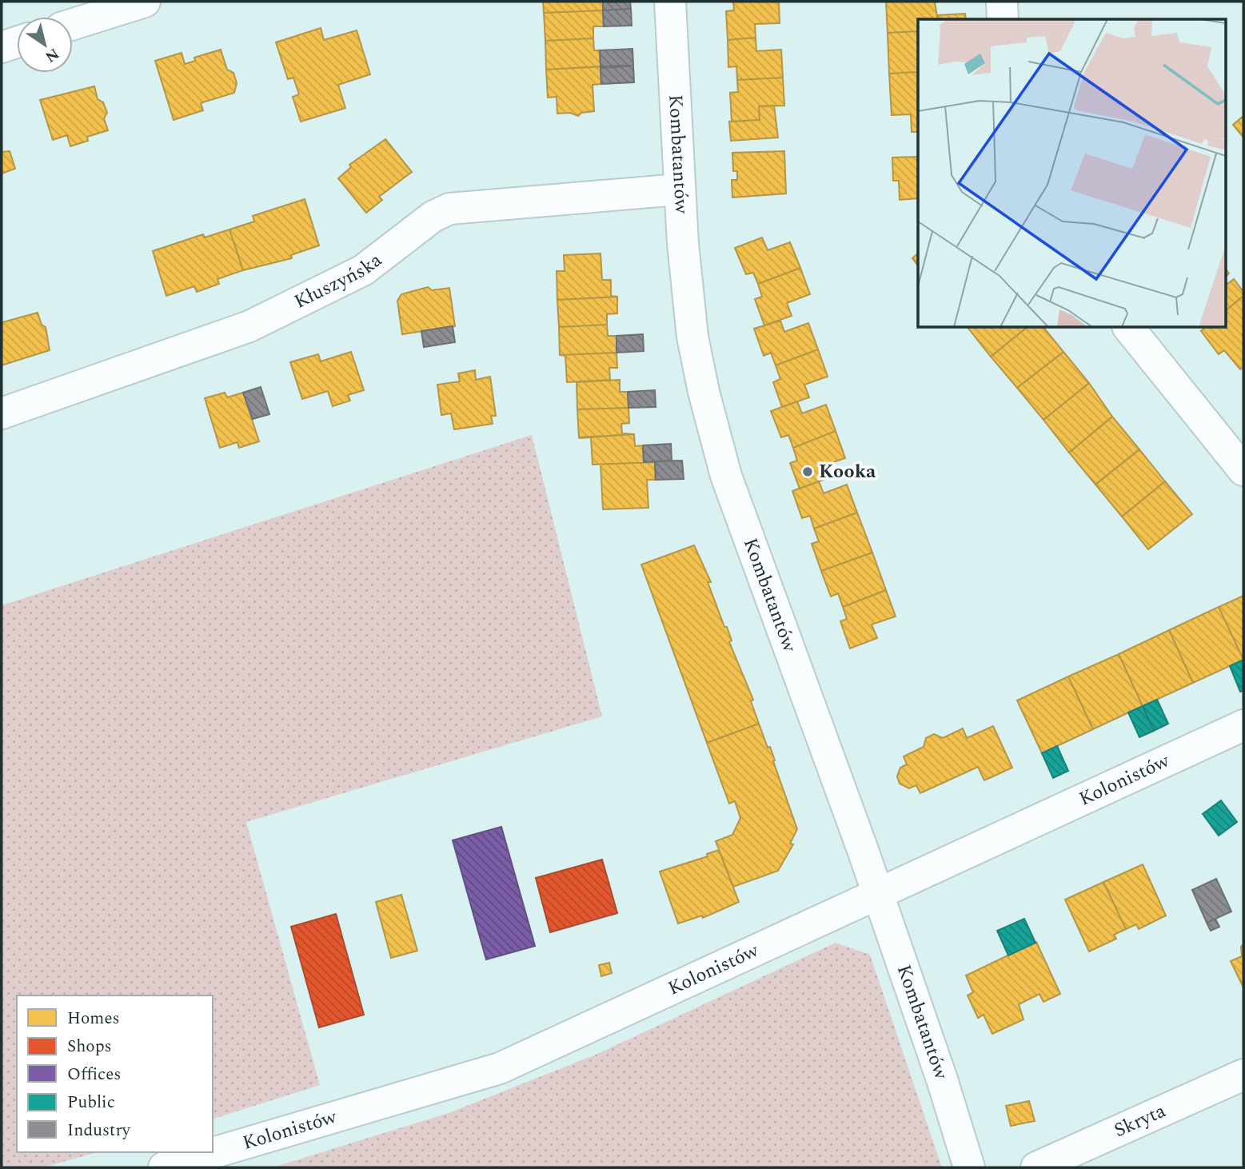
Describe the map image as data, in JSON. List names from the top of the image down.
{
  "streets": {
    "street": [
      "Kombatantów",
      "Kłuszyńska",
      "Kolonistów",
      "Skryta"
    ]
  },
  "crossings": [
    ["Kombatantów", "Kłuszyńska"],
    ["Kombatantów", "Kolonistów"]
  ],
  "places": ["Kooka"],
  "legend": [
    "Homes",
    "Shops",
    "Offices",
    "Public",
    "Industry"
  ],
  "north": "bottom right"
}
